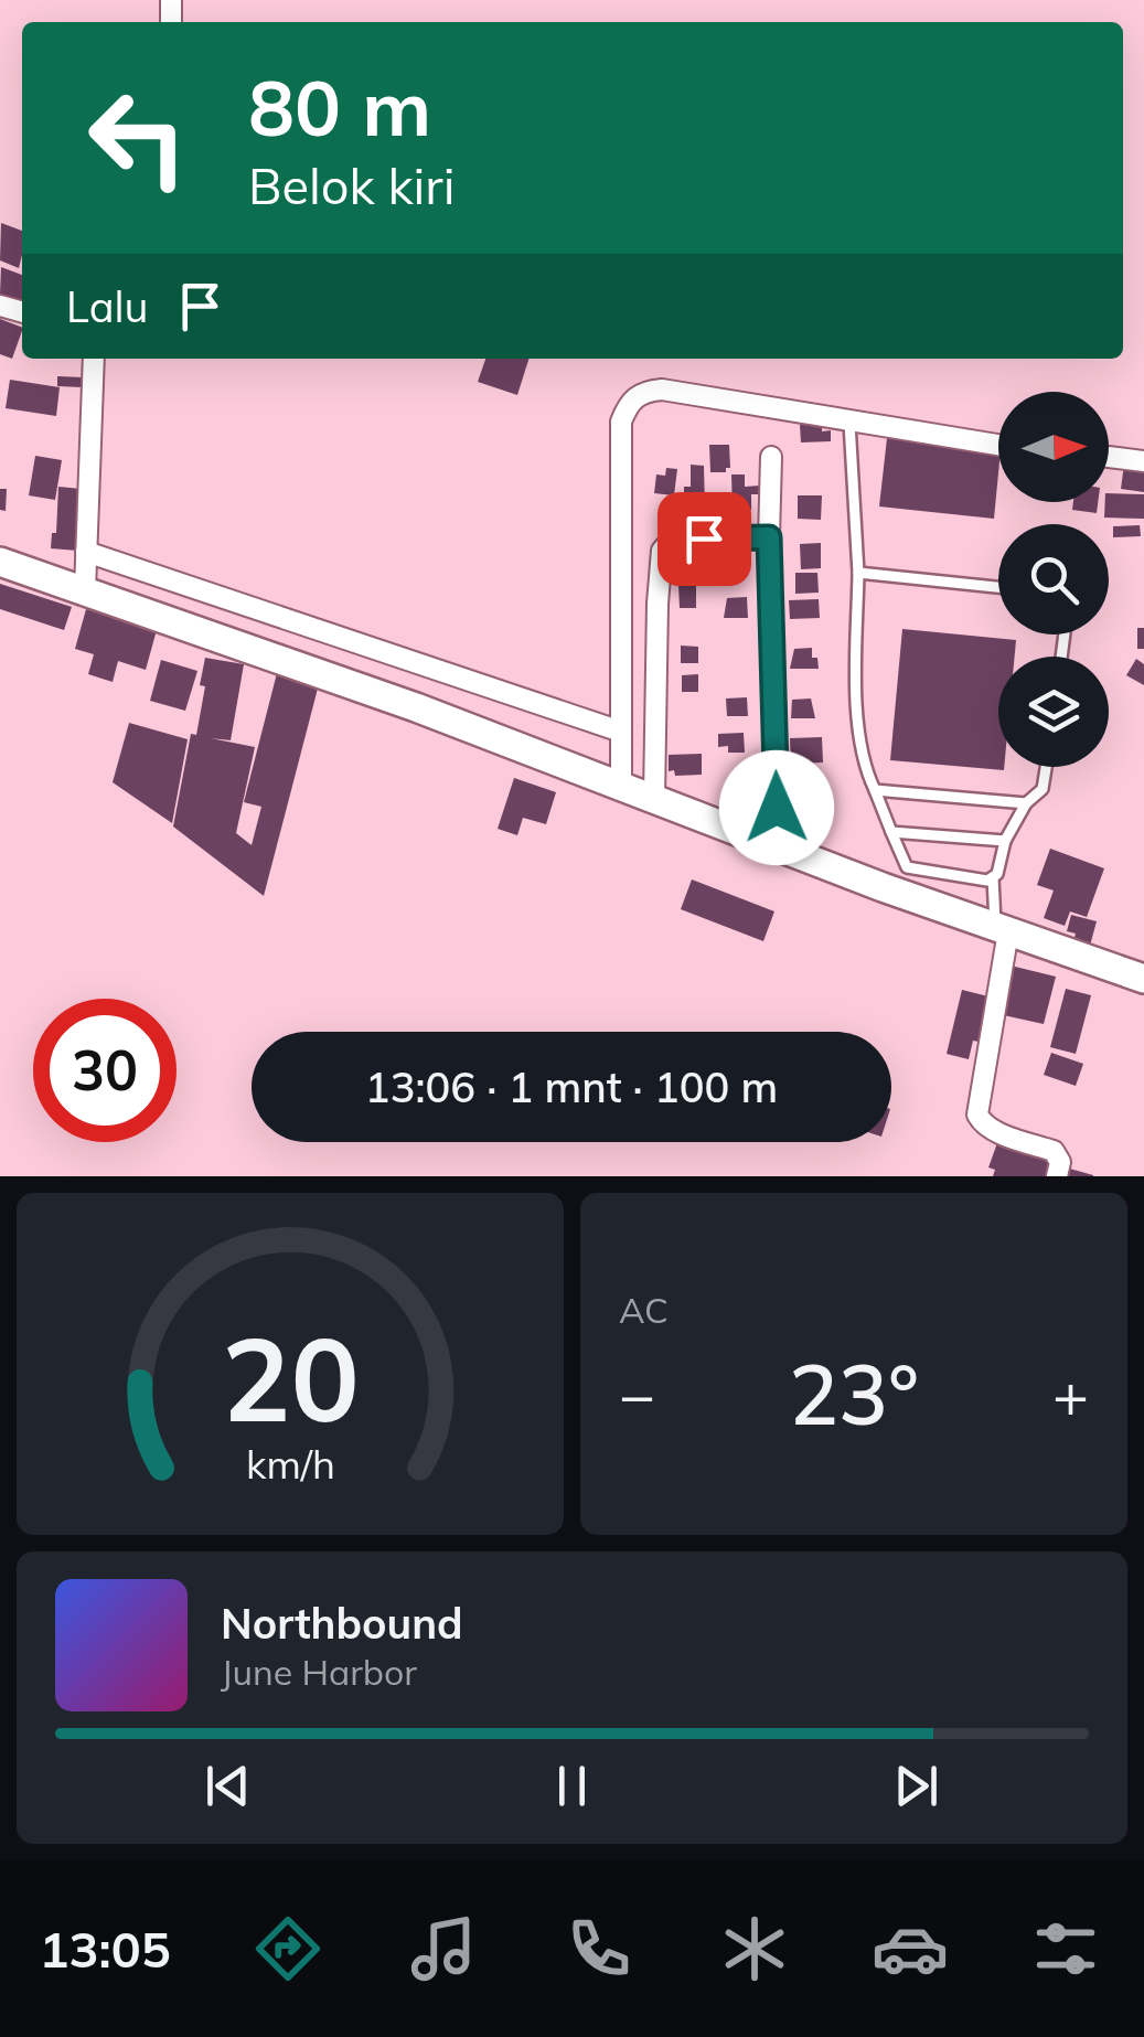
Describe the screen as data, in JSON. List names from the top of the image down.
{
  "north": "right",
  "page": {
    "turn": ["80 m", "Belok kiri"],
    "then": "Lalu",
    "limit": "30",
    "trip": "13:06 · 1 mnt · 100 m",
    "tile": "AC",
    "heat": ["−", "23°", "+"],
    "song": ["Northbound", "June Harbor"],
    "tabs": "13:05",
    "gauge": ["20", "km/h"]
  }
}
